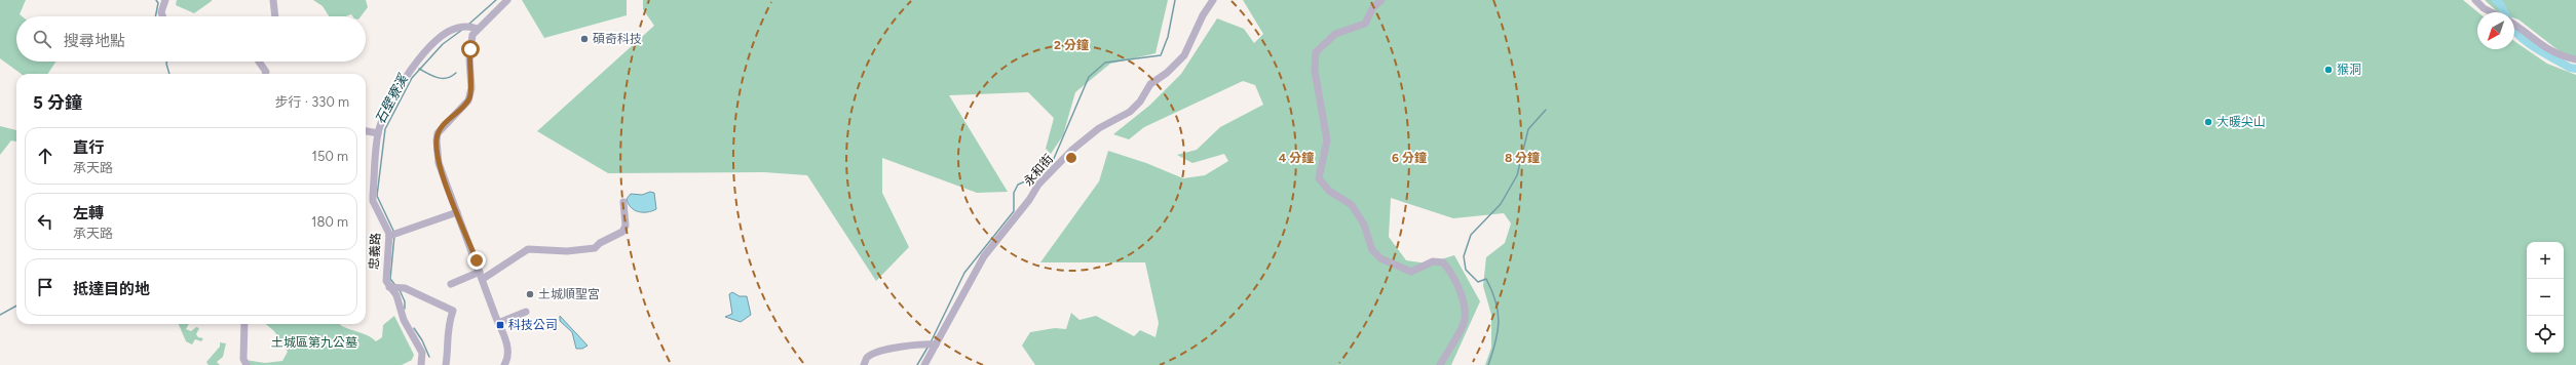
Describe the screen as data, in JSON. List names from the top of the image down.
{
  "streets": {
    "street": ["永和街", "忠義路"]
  },
  "water": ["石壁寮溪"],
  "parks": ["土城區第九公墓"],
  "places": {
    "other": [
      "碩奇科技",
      "猴洞",
      "大暖尖山",
      "土城順聖宮"
    ],
    "transit": ["科技公司"]
  },
  "north": "bottom left",
  "page": {
    "search": "搜尋地點",
    "heading": ["5 分鐘", "步行 · 330 m"],
    "list": [
      ["直行", "承天路", "150 m"],
      ["左轉", "承天路", "180 m"],
      "抵達目的地"
    ],
    "map_buttons": ["+", "−"]
  },
  "rings": [
    "2 分鐘",
    "4 分鐘",
    "6 分鐘",
    "8 分鐘"
  ]
}
